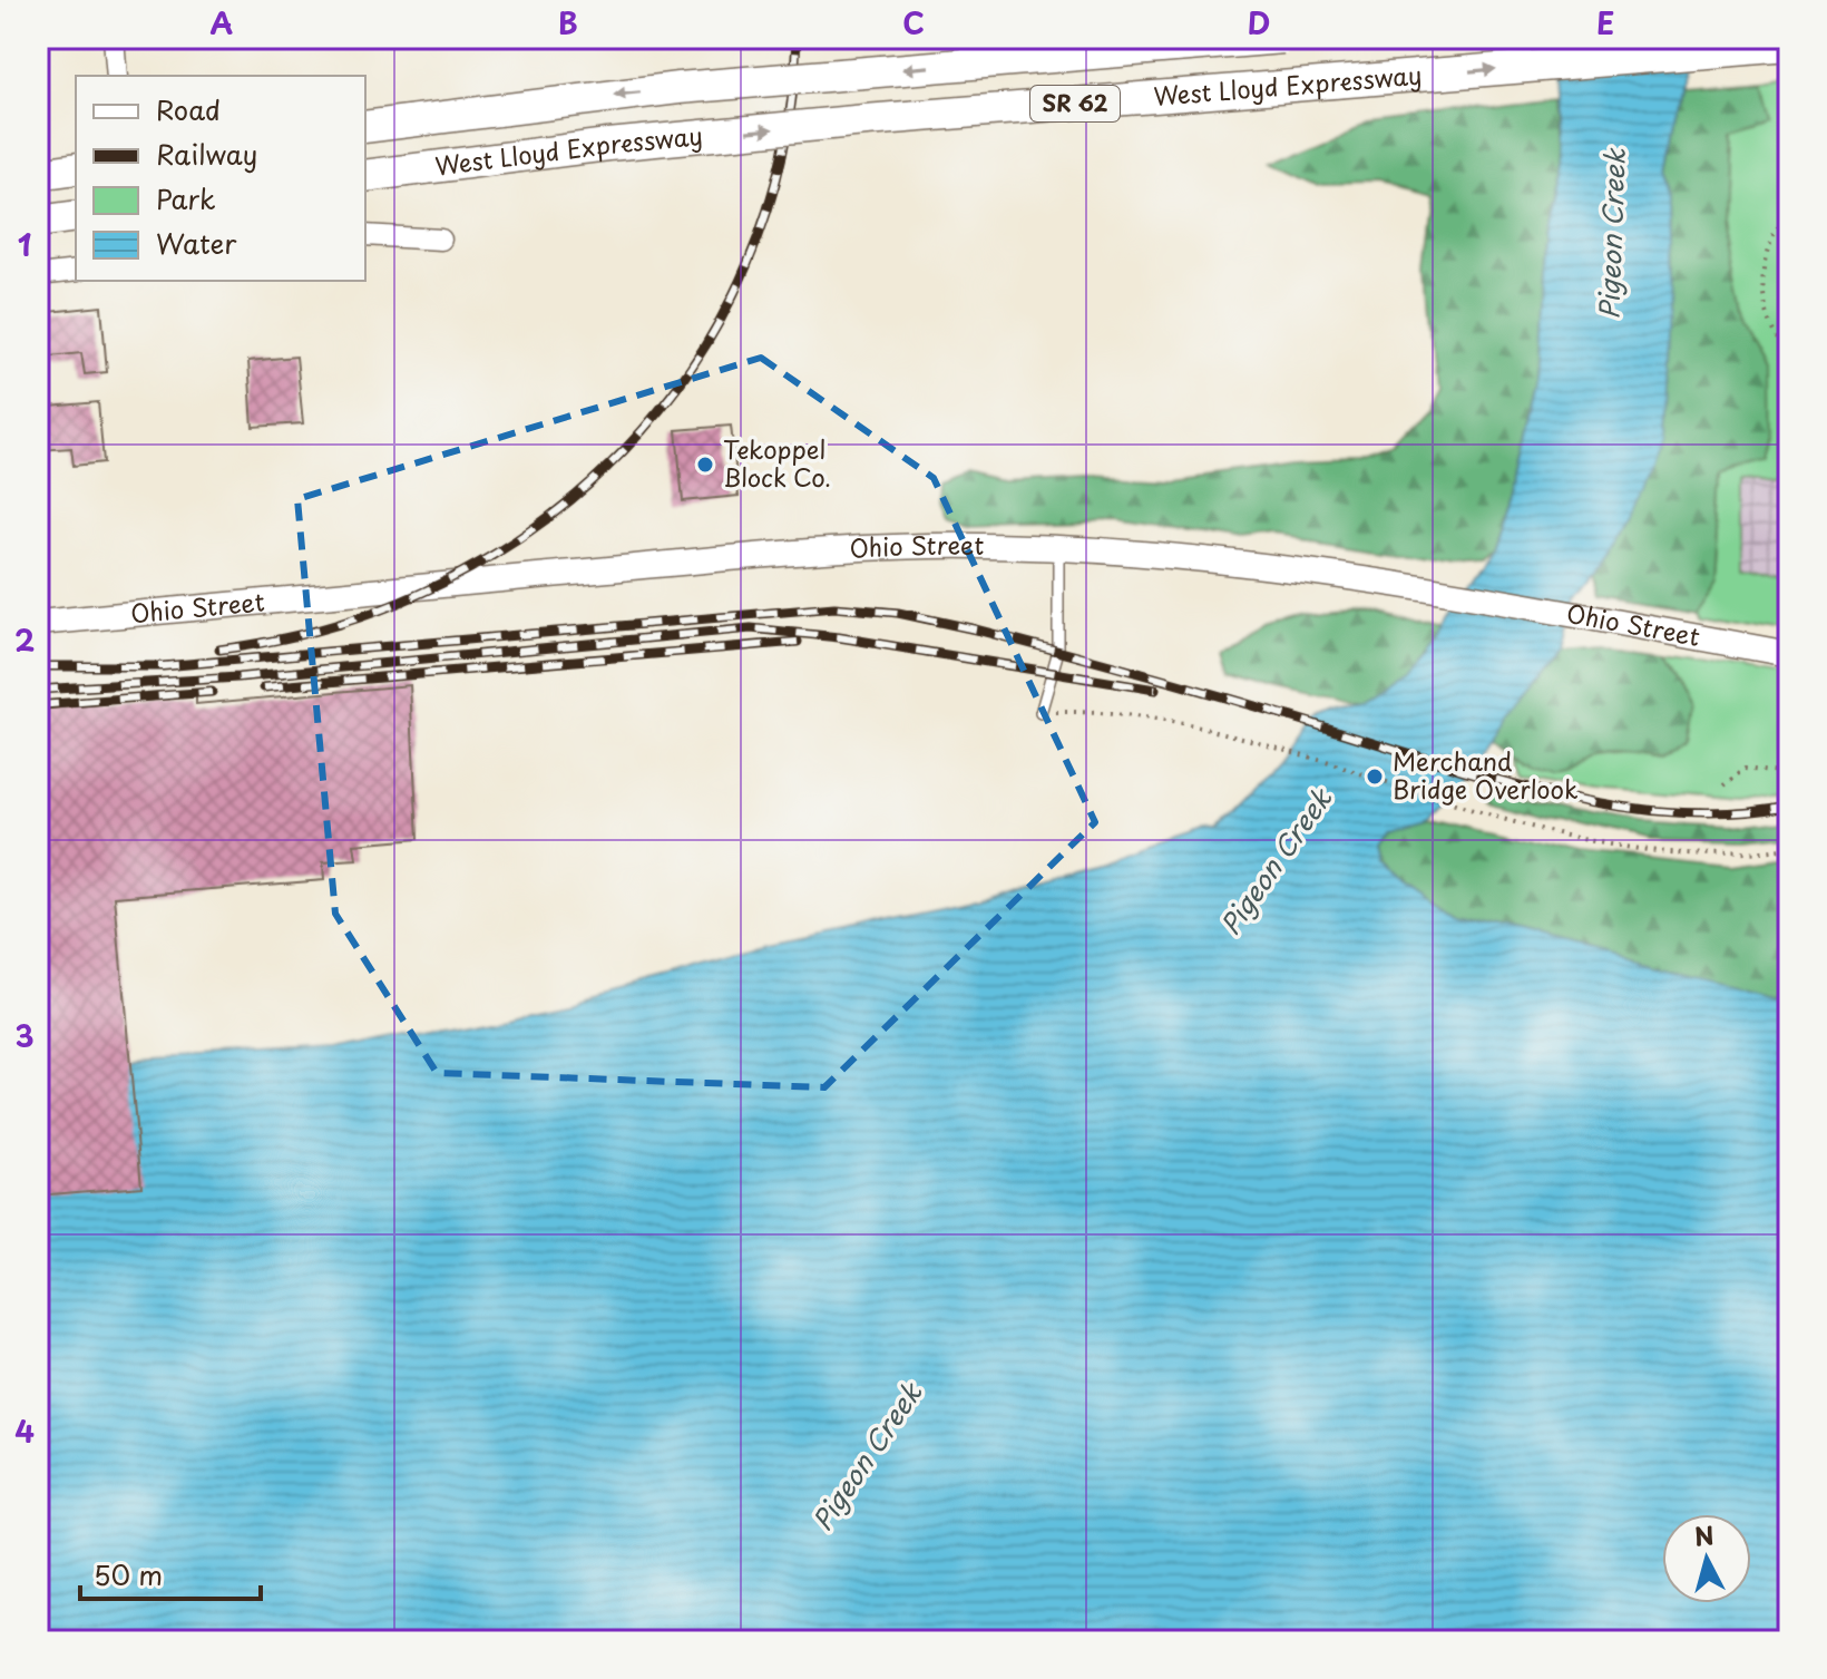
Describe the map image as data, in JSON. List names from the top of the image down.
{
  "streets": {
    "highway": ["West Lloyd Expressway", "SR 62"],
    "street": ["Ohio Street"]
  },
  "water": ["Pigeon Creek"],
  "places": ["Tekoppel Block Co.", "Merchand Bridge Overlook"],
  "legend": [
    "Road",
    "Railway",
    "Park",
    "Water"
  ],
  "scale_bar": "50 m",
  "north": "top",
  "grid": {
    "columns": [
      "A",
      "B",
      "C",
      "D",
      "E"
    ],
    "rows": [
      "1",
      "2",
      "3",
      "4"
    ]
  }
}
